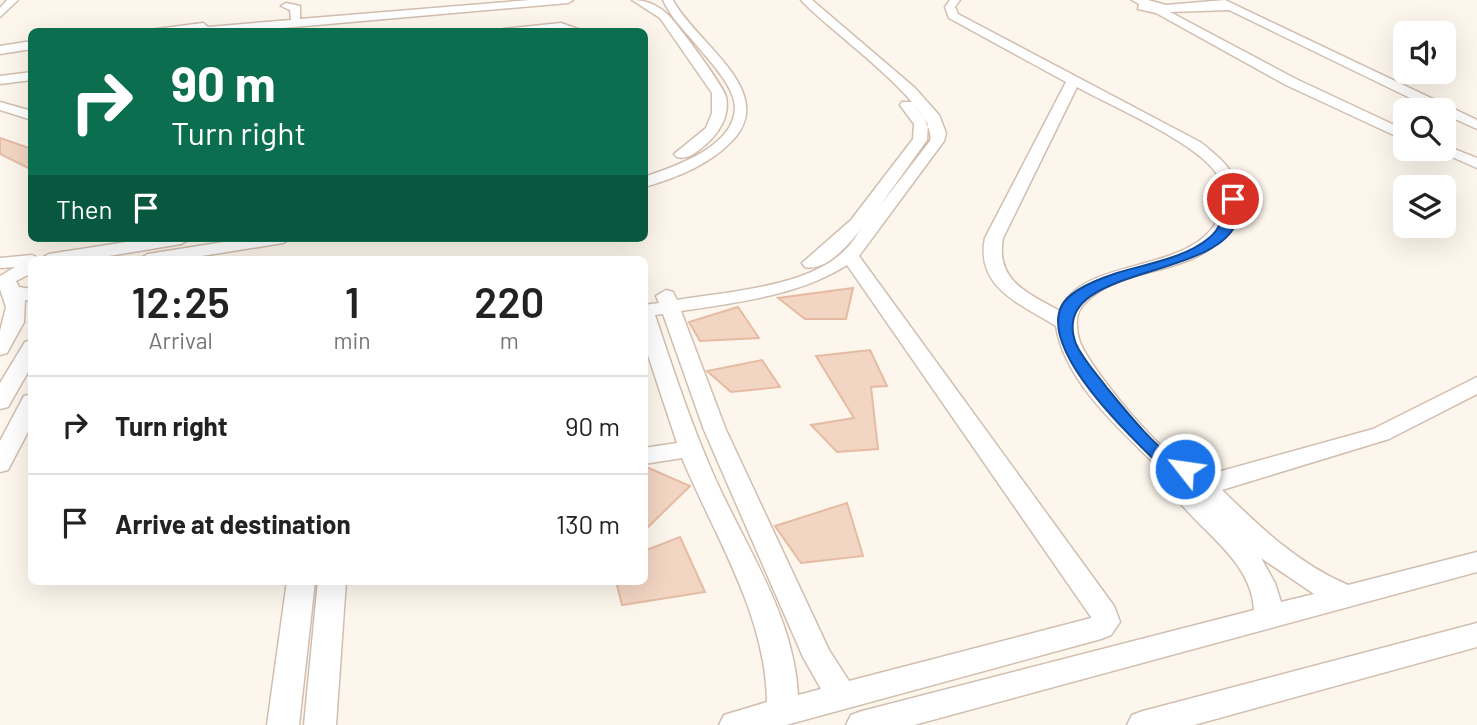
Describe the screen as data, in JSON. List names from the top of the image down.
{
  "page": {
    "turn": ["90 m", "Turn right"],
    "then": "Then",
    "eta": [
      "12:25",
      "Arrival",
      "1",
      "min",
      "220",
      "m"
    ],
    "list": [
      {
        "name": "Turn right",
        "value": "90 m"
      },
      {
        "name": "Arrive at destination",
        "value": "130 m"
      }
    ]
  }
}
